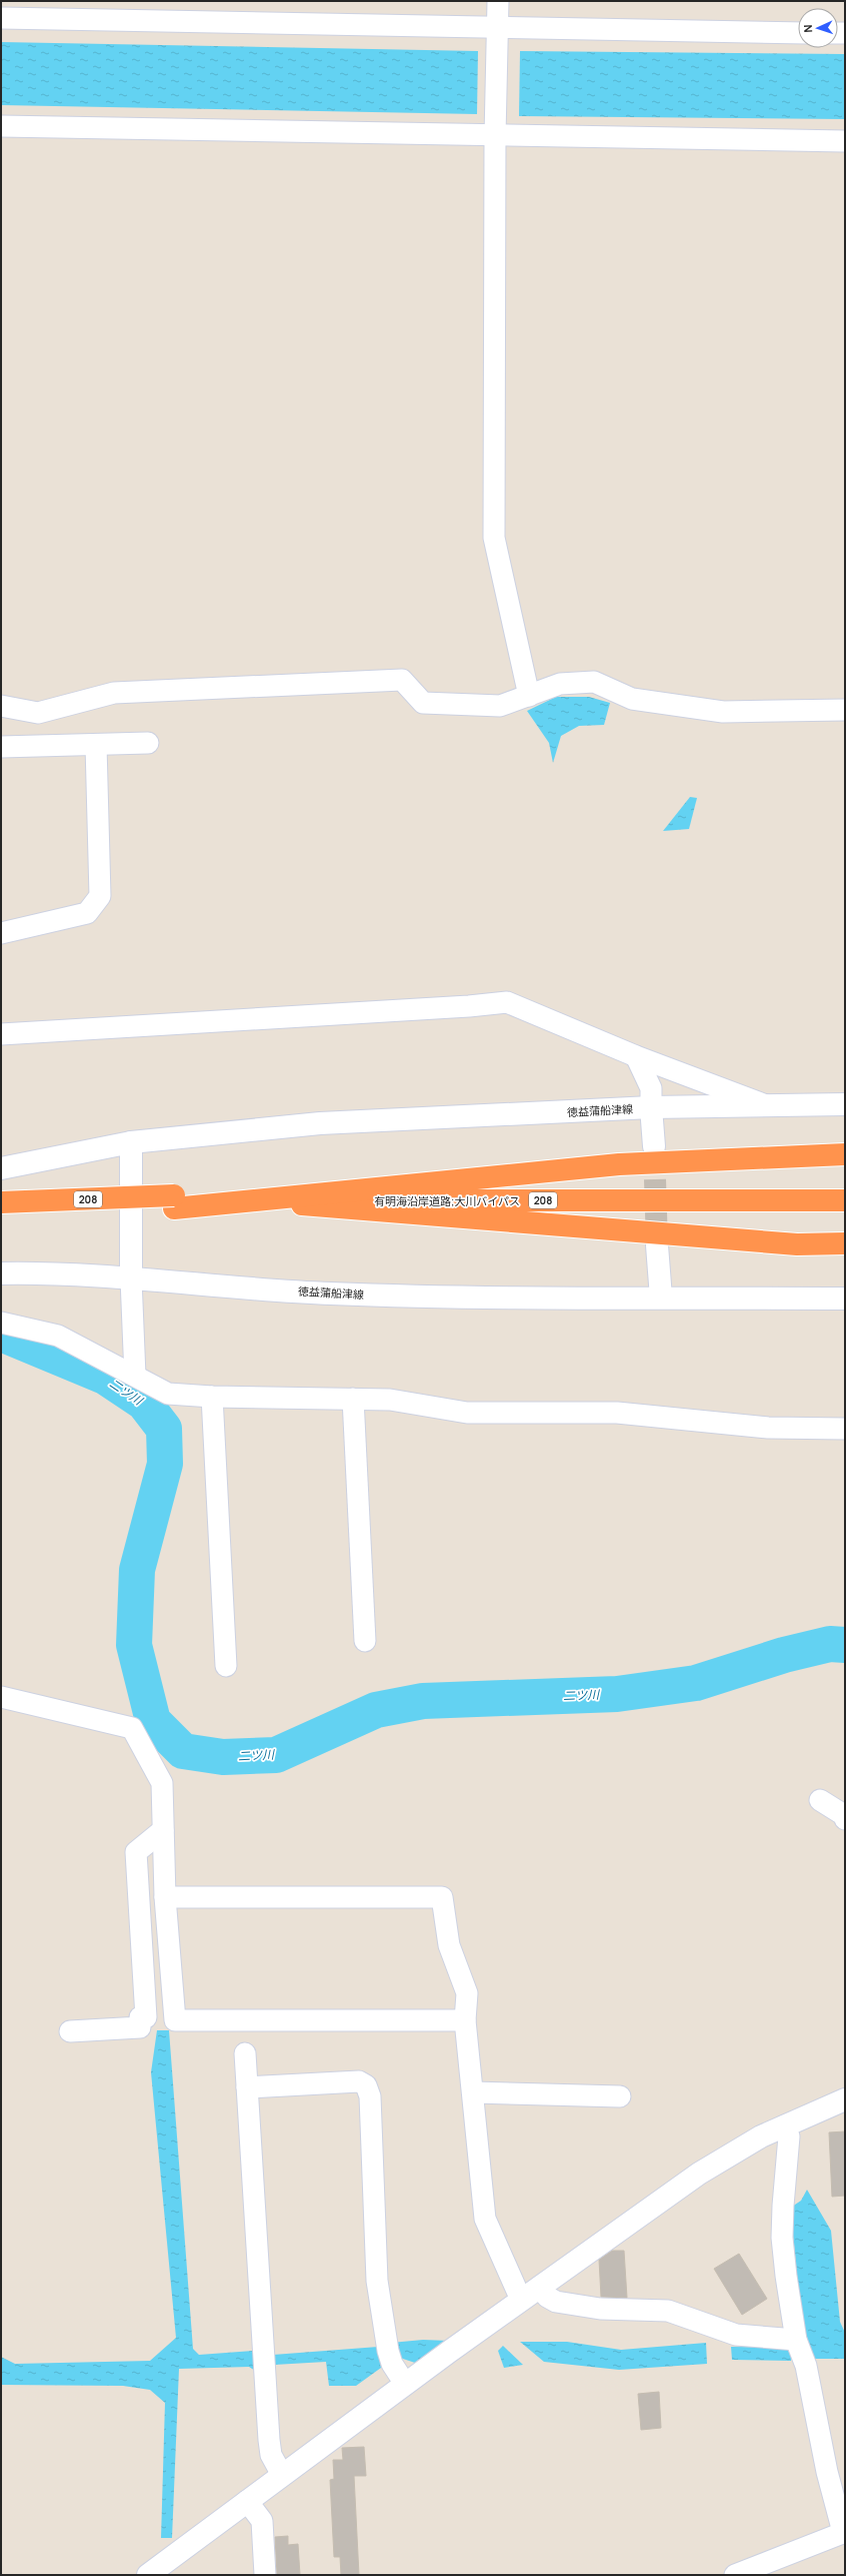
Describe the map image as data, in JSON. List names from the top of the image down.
{
  "streets": {
    "highway": ["208", "有明海沿岸道路;大川バイパス"],
    "main road": ["徳益蒲船津線"]
  },
  "water": ["二ツ川"],
  "north": "left"
}
